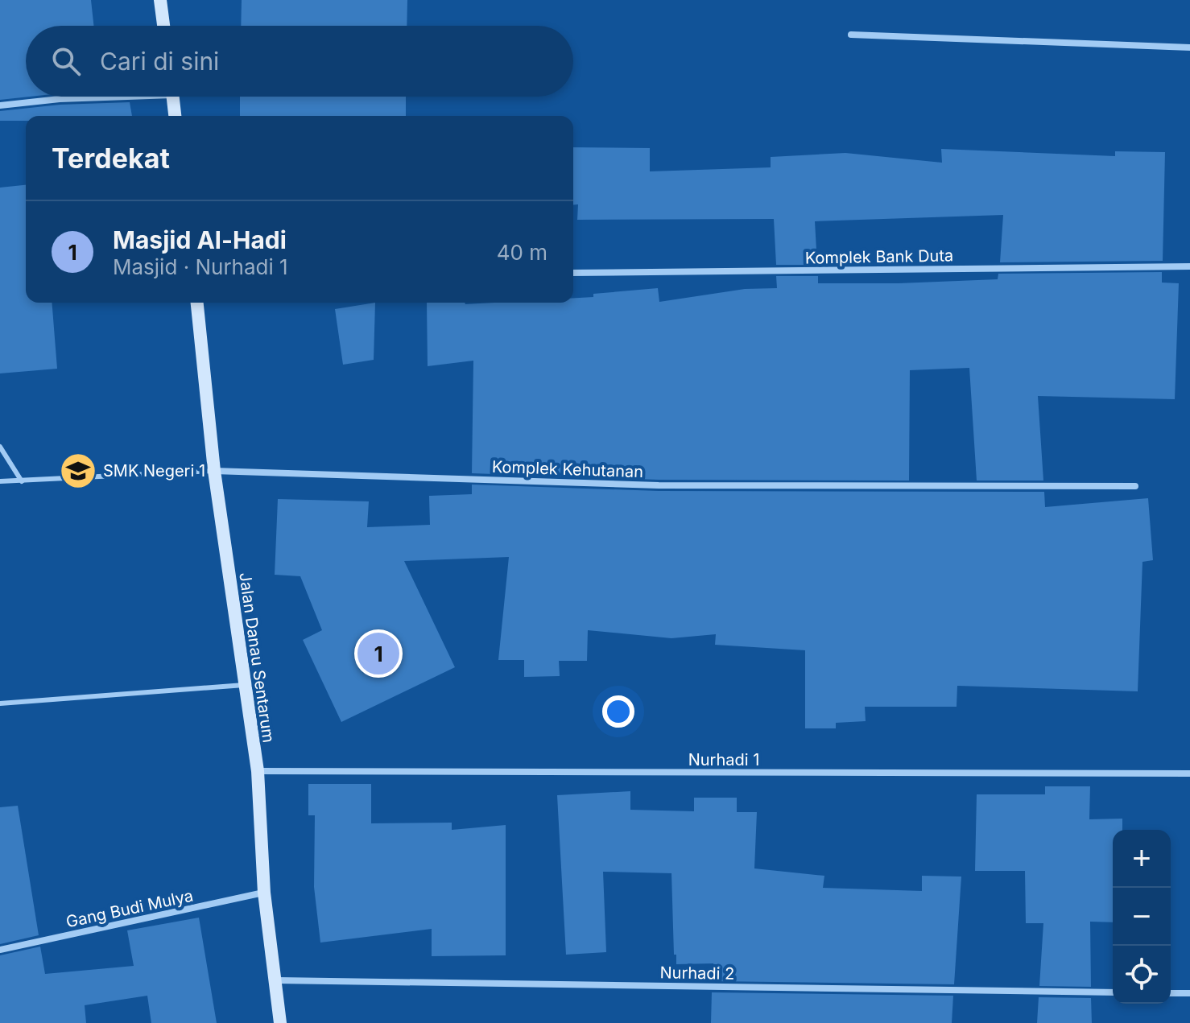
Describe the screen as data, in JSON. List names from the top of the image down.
{
  "streets": {
    "street": [
      "Komplek Bank Duta",
      "Komplek Kehutanan",
      "Jalan Danau Sentarum",
      "Nurhadi 1",
      "Gang Budi Mulya",
      "Nurhadi 2"
    ]
  },
  "crossings": [
    ["Komplek Kehutanan", "Jalan Danau Sentarum"],
    ["Jalan Danau Sentarum", "Nurhadi 1"],
    ["Jalan Danau Sentarum", "Gang Budi Mulya"],
    ["Jalan Danau Sentarum", "Nurhadi 2"]
  ],
  "places": {
    "school or university": ["SMK Negeri 1"]
  },
  "page": {
    "search": "Cari di sini",
    "heading": "Terdekat",
    "list": [
      {
        "mark": "1",
        "name": "Masjid Al-Hadi",
        "note": "Masjid · Nurhadi 1",
        "value": "40 m"
      }
    ],
    "pins": "1",
    "map_buttons": ["+", "−"]
  }
}
